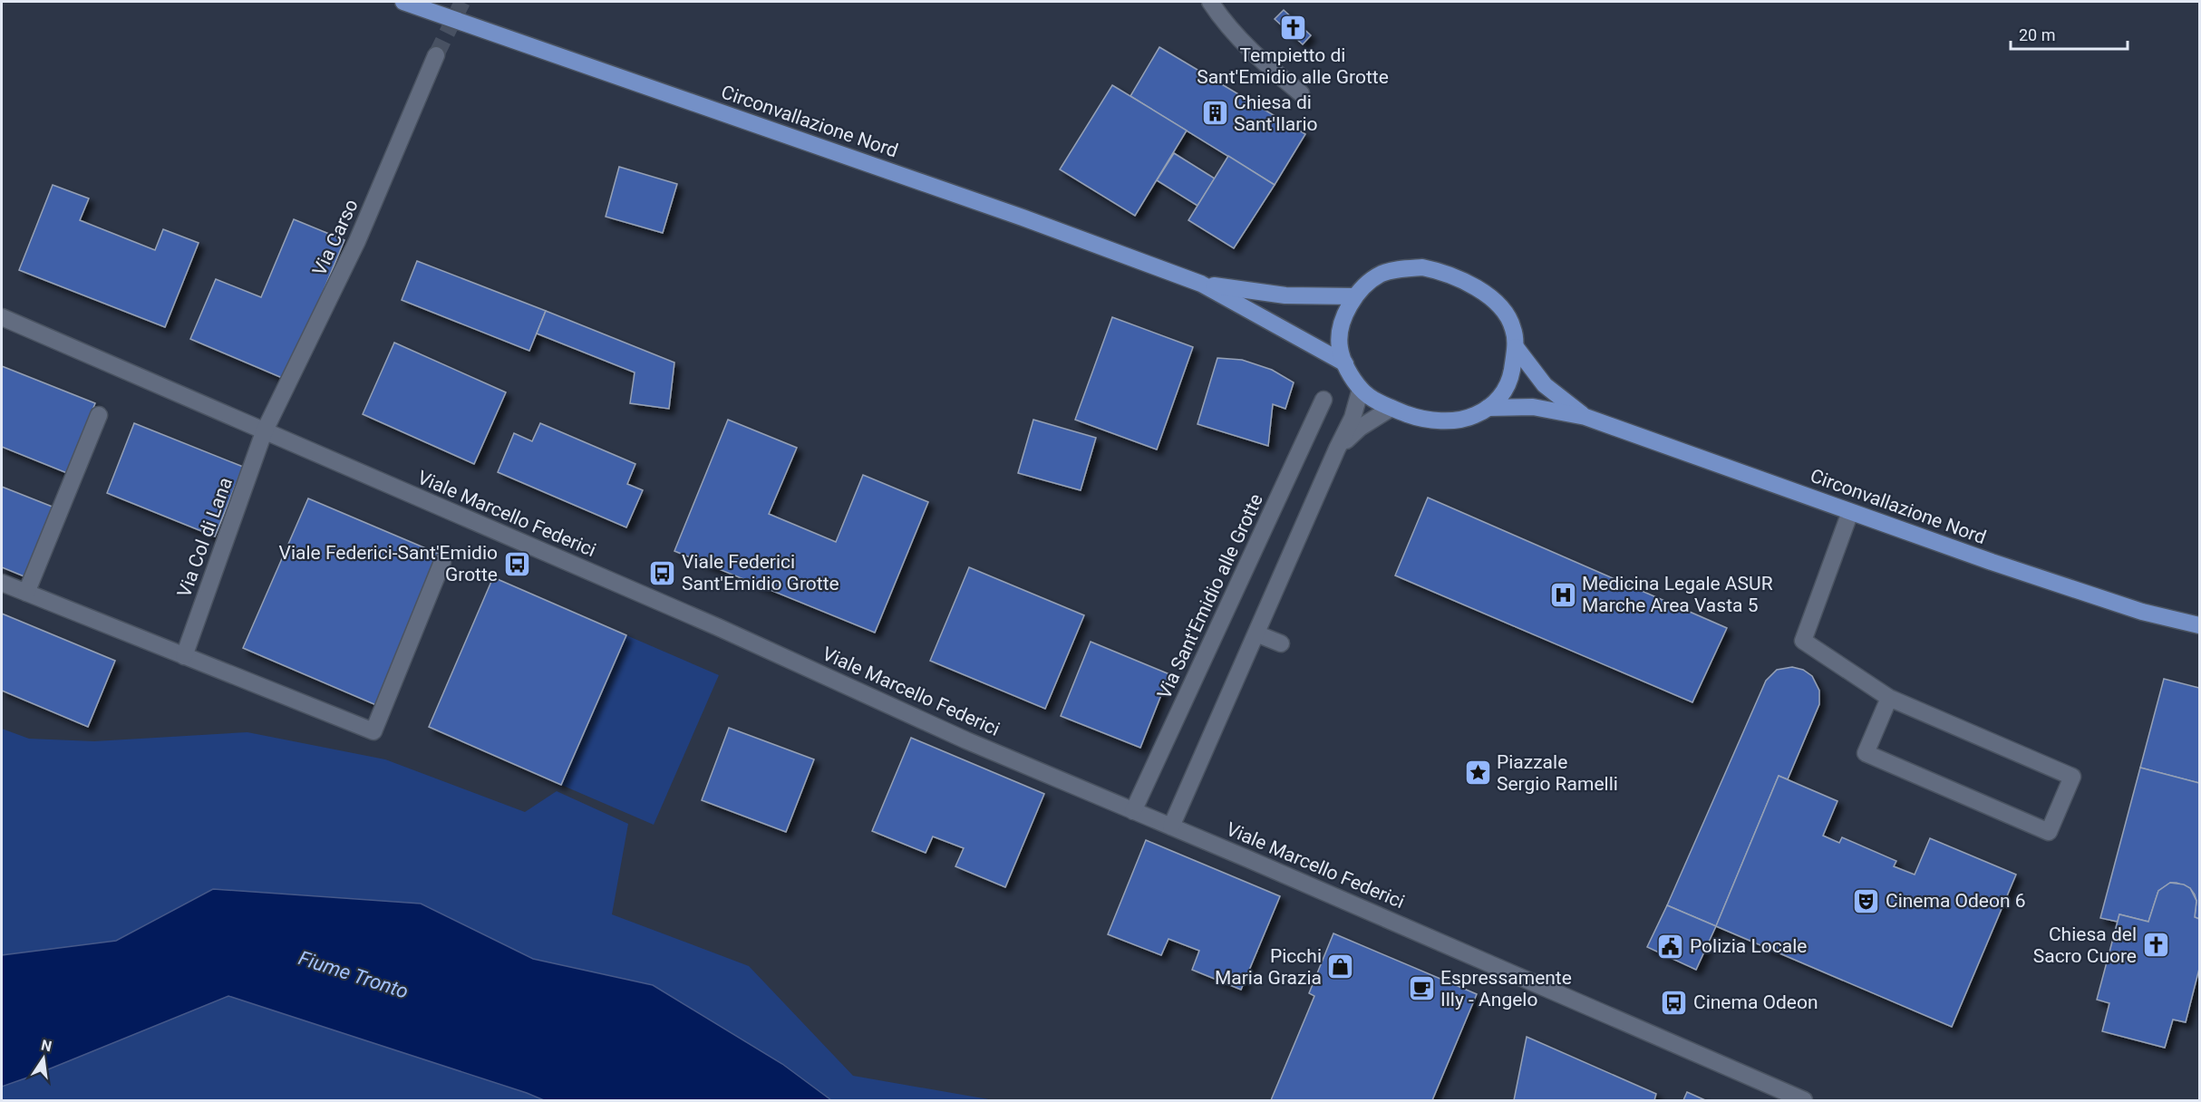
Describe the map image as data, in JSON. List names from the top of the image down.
{
  "streets": {
    "main road": ["Circonvallazione Nord"],
    "street": [
      "Via Carso",
      "Viale Marcello Federici",
      "Via Col di Lana",
      "Via Sant'Emidio alle Grotte"
    ]
  },
  "crossings": [
    ["Via Carso", "Viale Marcello Federici"],
    ["Via Carso", "Via Col di Lana"],
    ["Viale Marcello Federici", "Via Col di Lana"],
    ["Viale Marcello Federici", "Via Sant'Emidio alle Grotte"]
  ],
  "water": ["Fiume Tronto"],
  "places": {
    "church": ["Tempietto di Sant'Emidio alle Grotte", "Chiesa del Sacro Cuore"],
    "building": ["Chiesa di Sant'Ilario"],
    "bus stop": ["Viale Federici-Sant'Emidio Grotte", "Viale Federici Sant'Emidio Grotte", "Cinema Odeon"],
    "hospital": ["Medicina Legale ASUR Marche Area Vasta 5"],
    "place": ["Piazzale Sergio Ramelli"],
    "theatre": ["Cinema Odeon 6"],
    "public building": ["Polizia Locale"],
    "shop": ["Picchi Maria Grazia"],
    "cafe": ["Espressamente Illy - Angelo"]
  },
  "scale_bar": "20 m",
  "north": "top"
}
